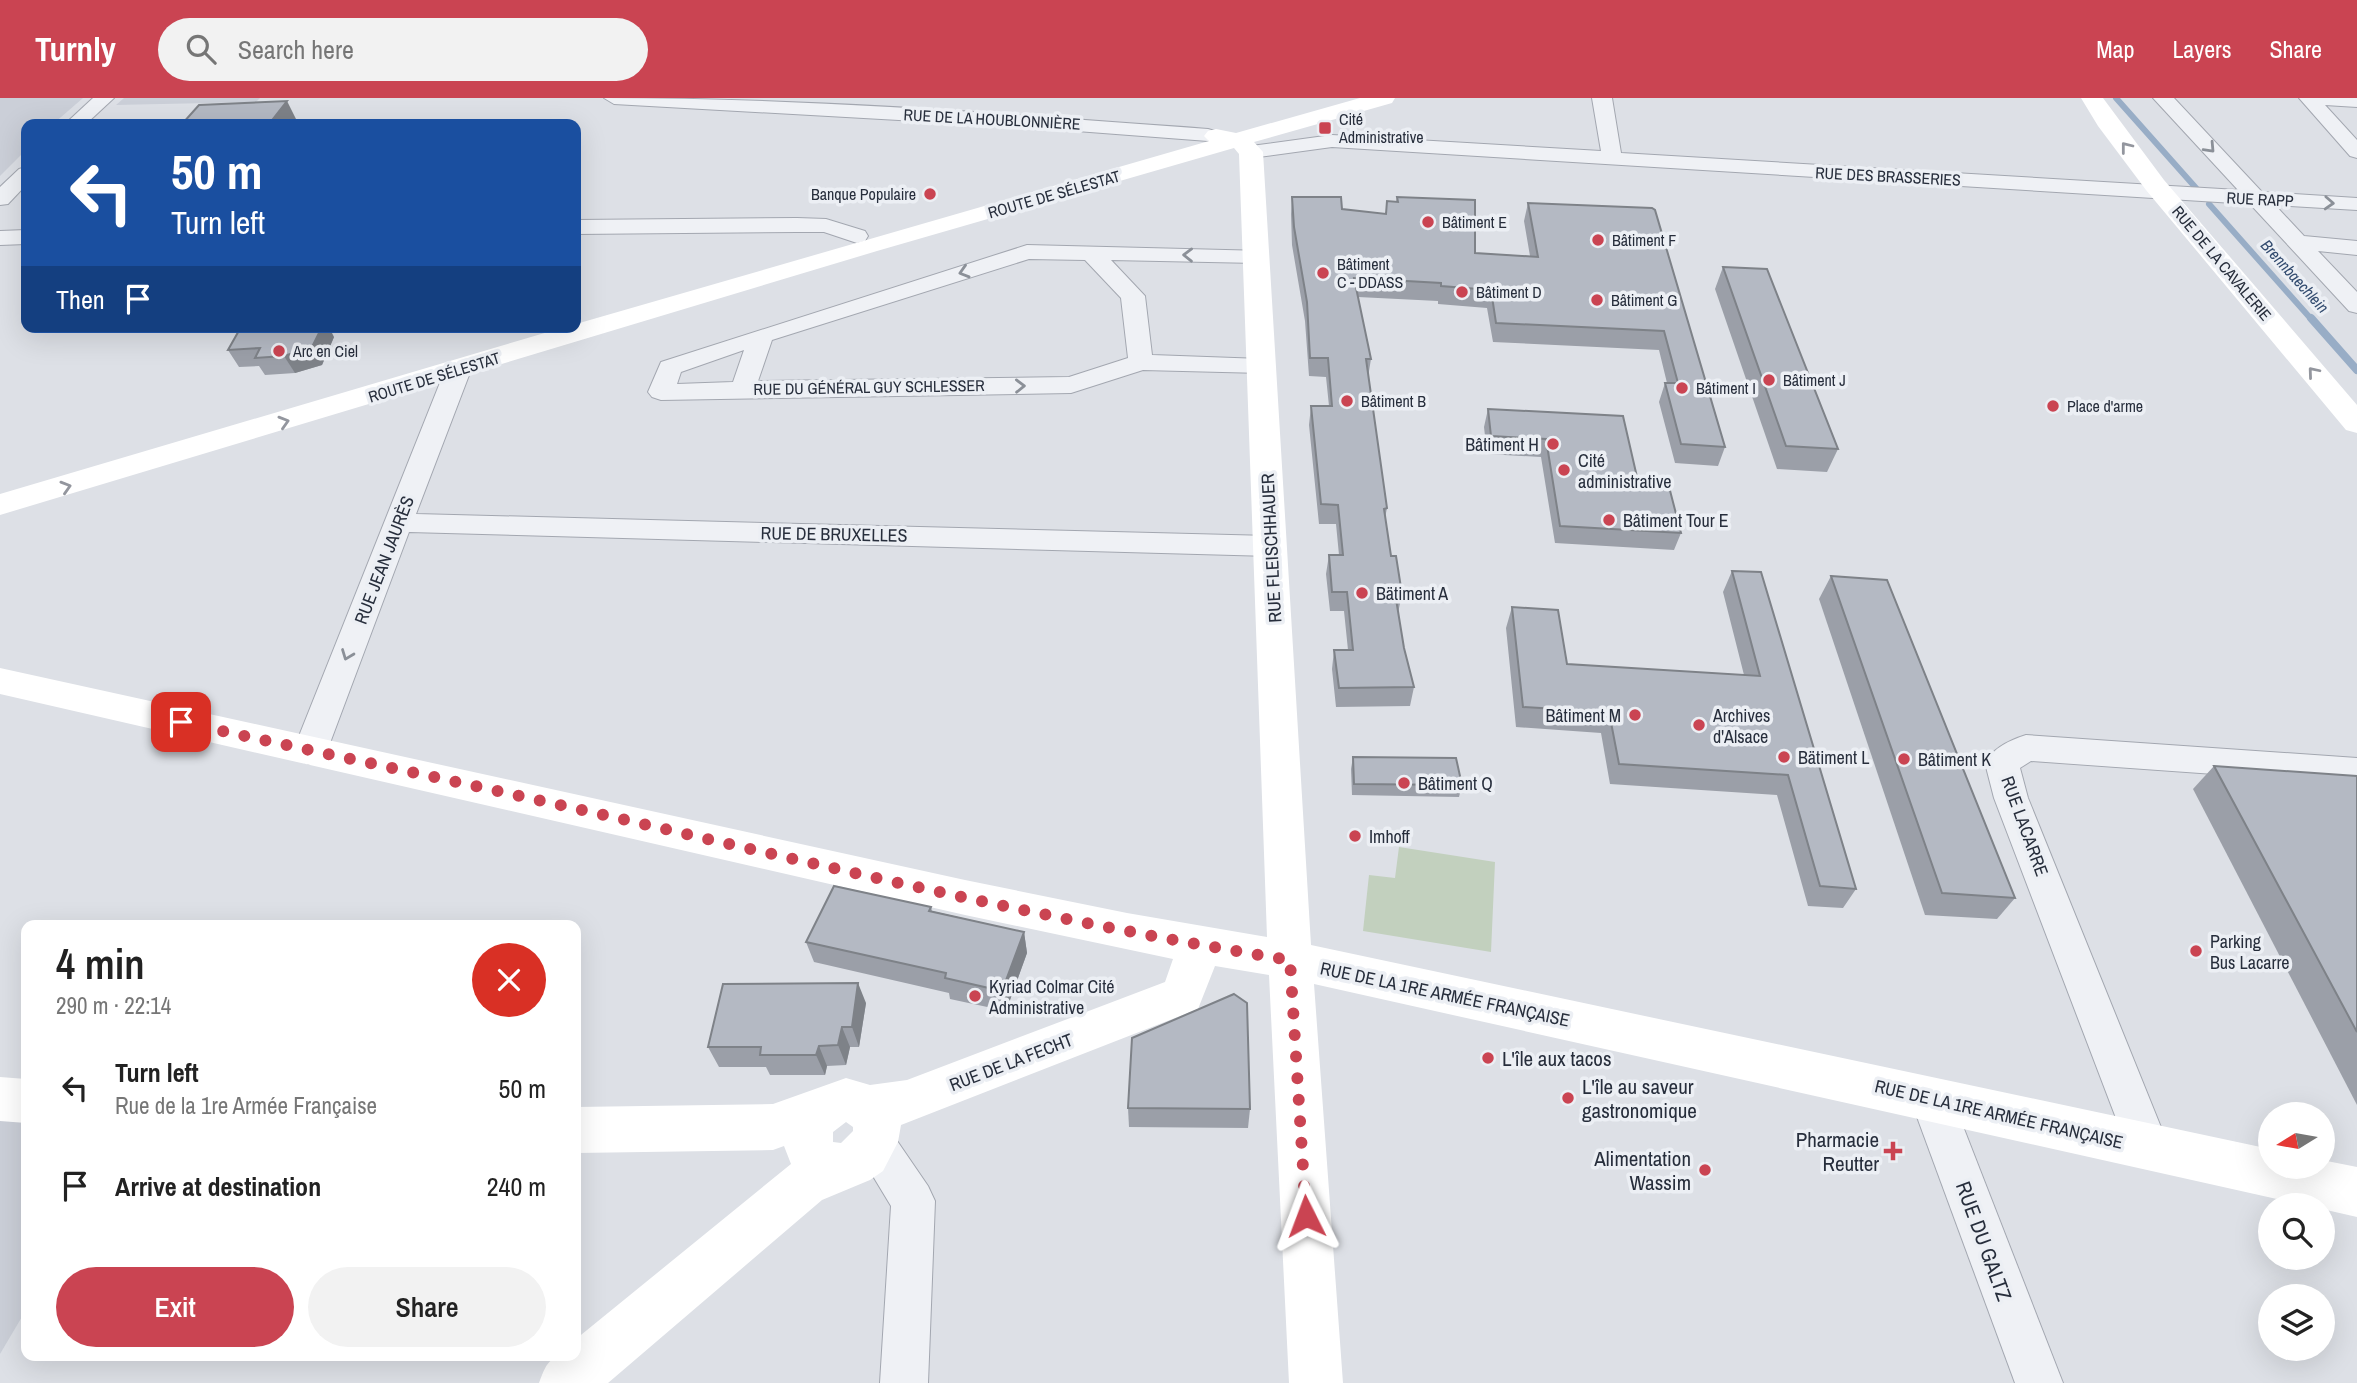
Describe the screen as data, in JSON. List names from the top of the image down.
{
  "streets": {
    "main road": [
      "ROUTE DE SÉLESTAT",
      "RUE DE LA CAVALERIE",
      "RUE FLEISCHHAUER",
      "RUE DE LA 1RE ARMÉE FRANÇAISE",
      "RUE DE LA FECHT"
    ],
    "street": [
      "RUE DE LA HOUBLONNIÈRE",
      "RUE DES BRASSERIES",
      "RUE RAPP",
      "RUE DU GÉNÉRAL GUY SCHLESSER",
      "RUE DE BRUXELLES",
      "RUE JEAN JAURÈS",
      "RUE LACARRE",
      "RUE DU GALTZ"
    ]
  },
  "crossings": [
    ["RUE DE LA HOUBLONNIÈRE", "ROUTE DE SÉLESTAT"],
    ["RUE DES BRASSERIES", "ROUTE DE SÉLESTAT"],
    ["RUE DES BRASSERIES", "RUE RAPP"],
    ["RUE DES BRASSERIES", "RUE DE LA CAVALERIE"],
    ["RUE DES BRASSERIES", "RUE FLEISCHHAUER"],
    ["ROUTE DE SÉLESTAT", "RUE FLEISCHHAUER"],
    ["ROUTE DE SÉLESTAT", "RUE JEAN JAURÈS"],
    ["RUE RAPP", "RUE DE LA CAVALERIE"],
    ["RUE DU GÉNÉRAL GUY SCHLESSER", "RUE FLEISCHHAUER"],
    ["RUE DE BRUXELLES", "RUE FLEISCHHAUER"],
    ["RUE DE BRUXELLES", "RUE JEAN JAURÈS"],
    ["RUE FLEISCHHAUER", "RUE DE LA 1RE ARMÉE FRANÇAISE"],
    ["RUE JEAN JAURÈS", "RUE DE LA 1RE ARMÉE FRANÇAISE"],
    ["RUE LACARRE", "RUE DE LA 1RE ARMÉE FRANÇAISE"],
    ["RUE DE LA 1RE ARMÉE FRANÇAISE", "RUE DE LA FECHT"],
    ["RUE DE LA 1RE ARMÉE FRANÇAISE", "RUE DU GALTZ"]
  ],
  "one_way": ["RUE DE LA CAVALERIE", "RUE JEAN JAURÈS"],
  "water": ["Brennbaechlein"],
  "places": {
    "transit": ["Cité Administrative"],
    "other": [
      "Banque Populaire",
      "Bâtiment E",
      "Bâtiment F",
      "Bâtiment C - DDASS",
      "Bâtiment D",
      "Bâtiment G",
      "Arc en Ciel",
      "Bâtiment J",
      "Bâtiment I",
      "Bâtiment B",
      "Place d'arme",
      "Bâtiment H",
      "Cité administrative",
      "Bâtiment Tour E",
      "Bätiment A",
      "Bâtiment M",
      "Archives d'Alsace",
      "Bätiment L",
      "Bâtiment K",
      "Bâtiment Q",
      "Imhoff",
      "Parking Bus Lacarre",
      "Kyriad Colmar Cité Administrative",
      "L'île aux tacos",
      "L'île au saveur gastronomique",
      "Alimentation Wassim"
    ],
    "health": ["Pharmacie Reutter"]
  },
  "north": "left",
  "page": {
    "header": "Turnly",
    "search": "Search here",
    "nav": ["Map", "Layers", "Share"],
    "turn": ["50 m", "Turn left"],
    "then": "Then",
    "heading": ["4 min", "290 m · 22:14"],
    "list": [
      {
        "name": "Turn left",
        "note": "Rue de la 1re Armée Française",
        "value": "50 m"
      },
      {
        "name": "Arrive at destination",
        "value": "240 m"
      }
    ],
    "buttons": ["Exit", "Share"]
  }
}
